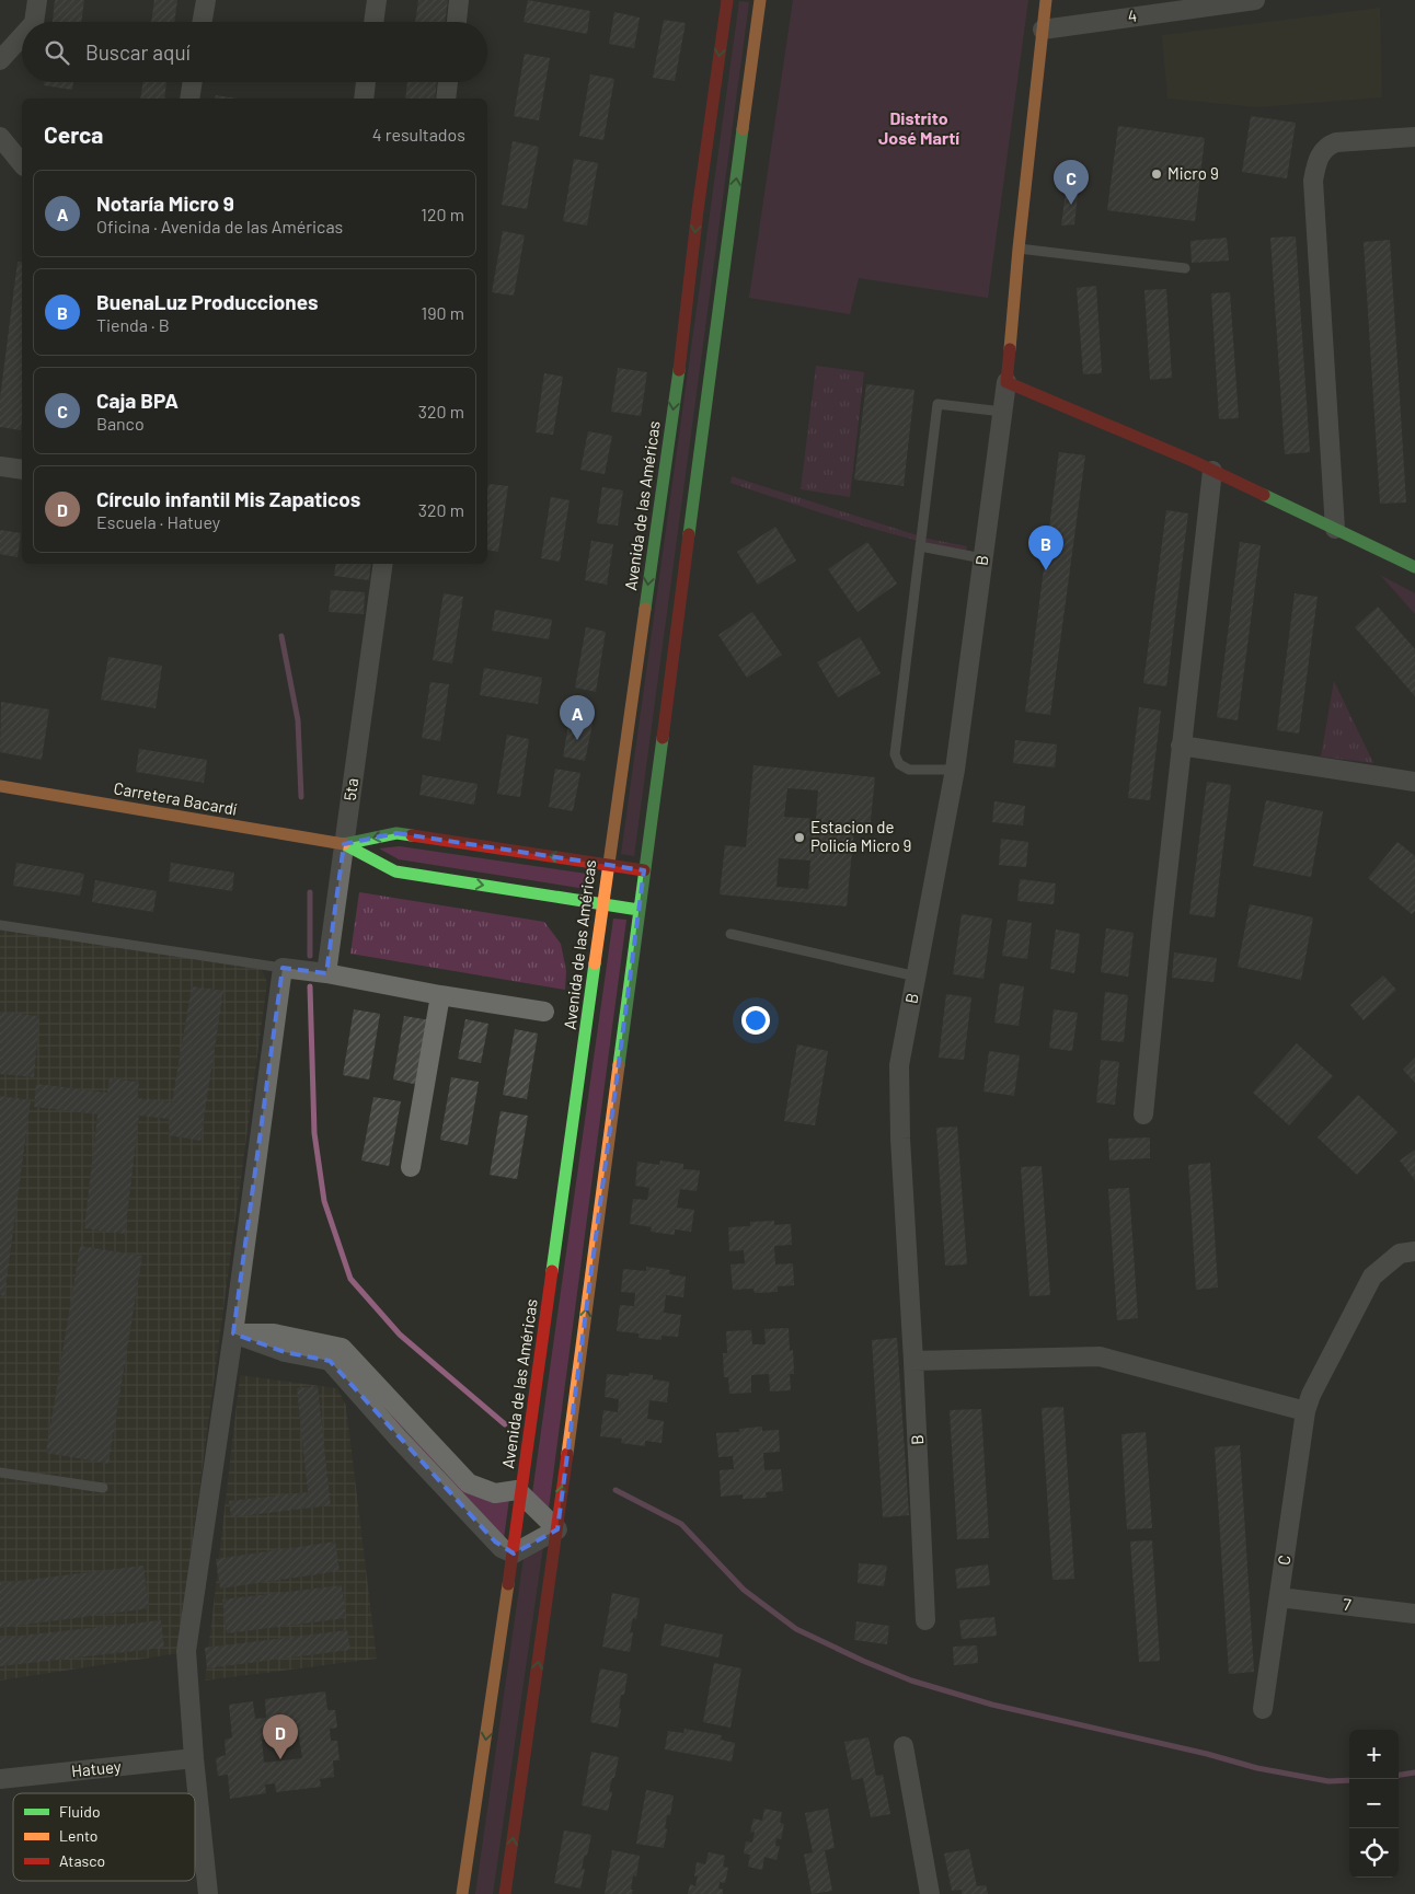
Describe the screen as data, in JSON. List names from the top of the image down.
{
  "streets": {
    "main road": ["Avenida de las Américas", "Carretera Bacardí"],
    "street": [
      "4",
      "B",
      "5ta",
      "C",
      "7",
      "Hatuey"
    ]
  },
  "crossings": [
    ["Avenida de las Américas", "Carretera Bacardí"],
    ["5ta", "Carretera Bacardí"],
    ["C", "7"]
  ],
  "districts": ["Distrito José Martí"],
  "places": ["Micro 9", "Estacion de Policía Micro 9"],
  "legend": ["Fluido", "Lento", "Atasco"],
  "page": {
    "search": "Buscar aquí",
    "heading": ["Cerca", "4 resultados"],
    "pins": [
      "C",
      "B",
      "A",
      "D"
    ],
    "list": [
      {
        "mark": "A",
        "name": "Notaría Micro 9",
        "note": "Oficina · Avenida de las Américas",
        "value": "120 m"
      },
      {
        "mark": "B",
        "name": "BuenaLuz Producciones",
        "note": "Tienda · B",
        "value": "190 m"
      },
      {
        "mark": "C",
        "name": "Caja BPA",
        "note": "Banco",
        "value": "320 m"
      },
      {
        "mark": "D",
        "name": "Círculo infantil Mis Zapaticos",
        "note": "Escuela · Hatuey",
        "value": "320 m"
      }
    ],
    "map_buttons": ["+", "−"]
  }
}
